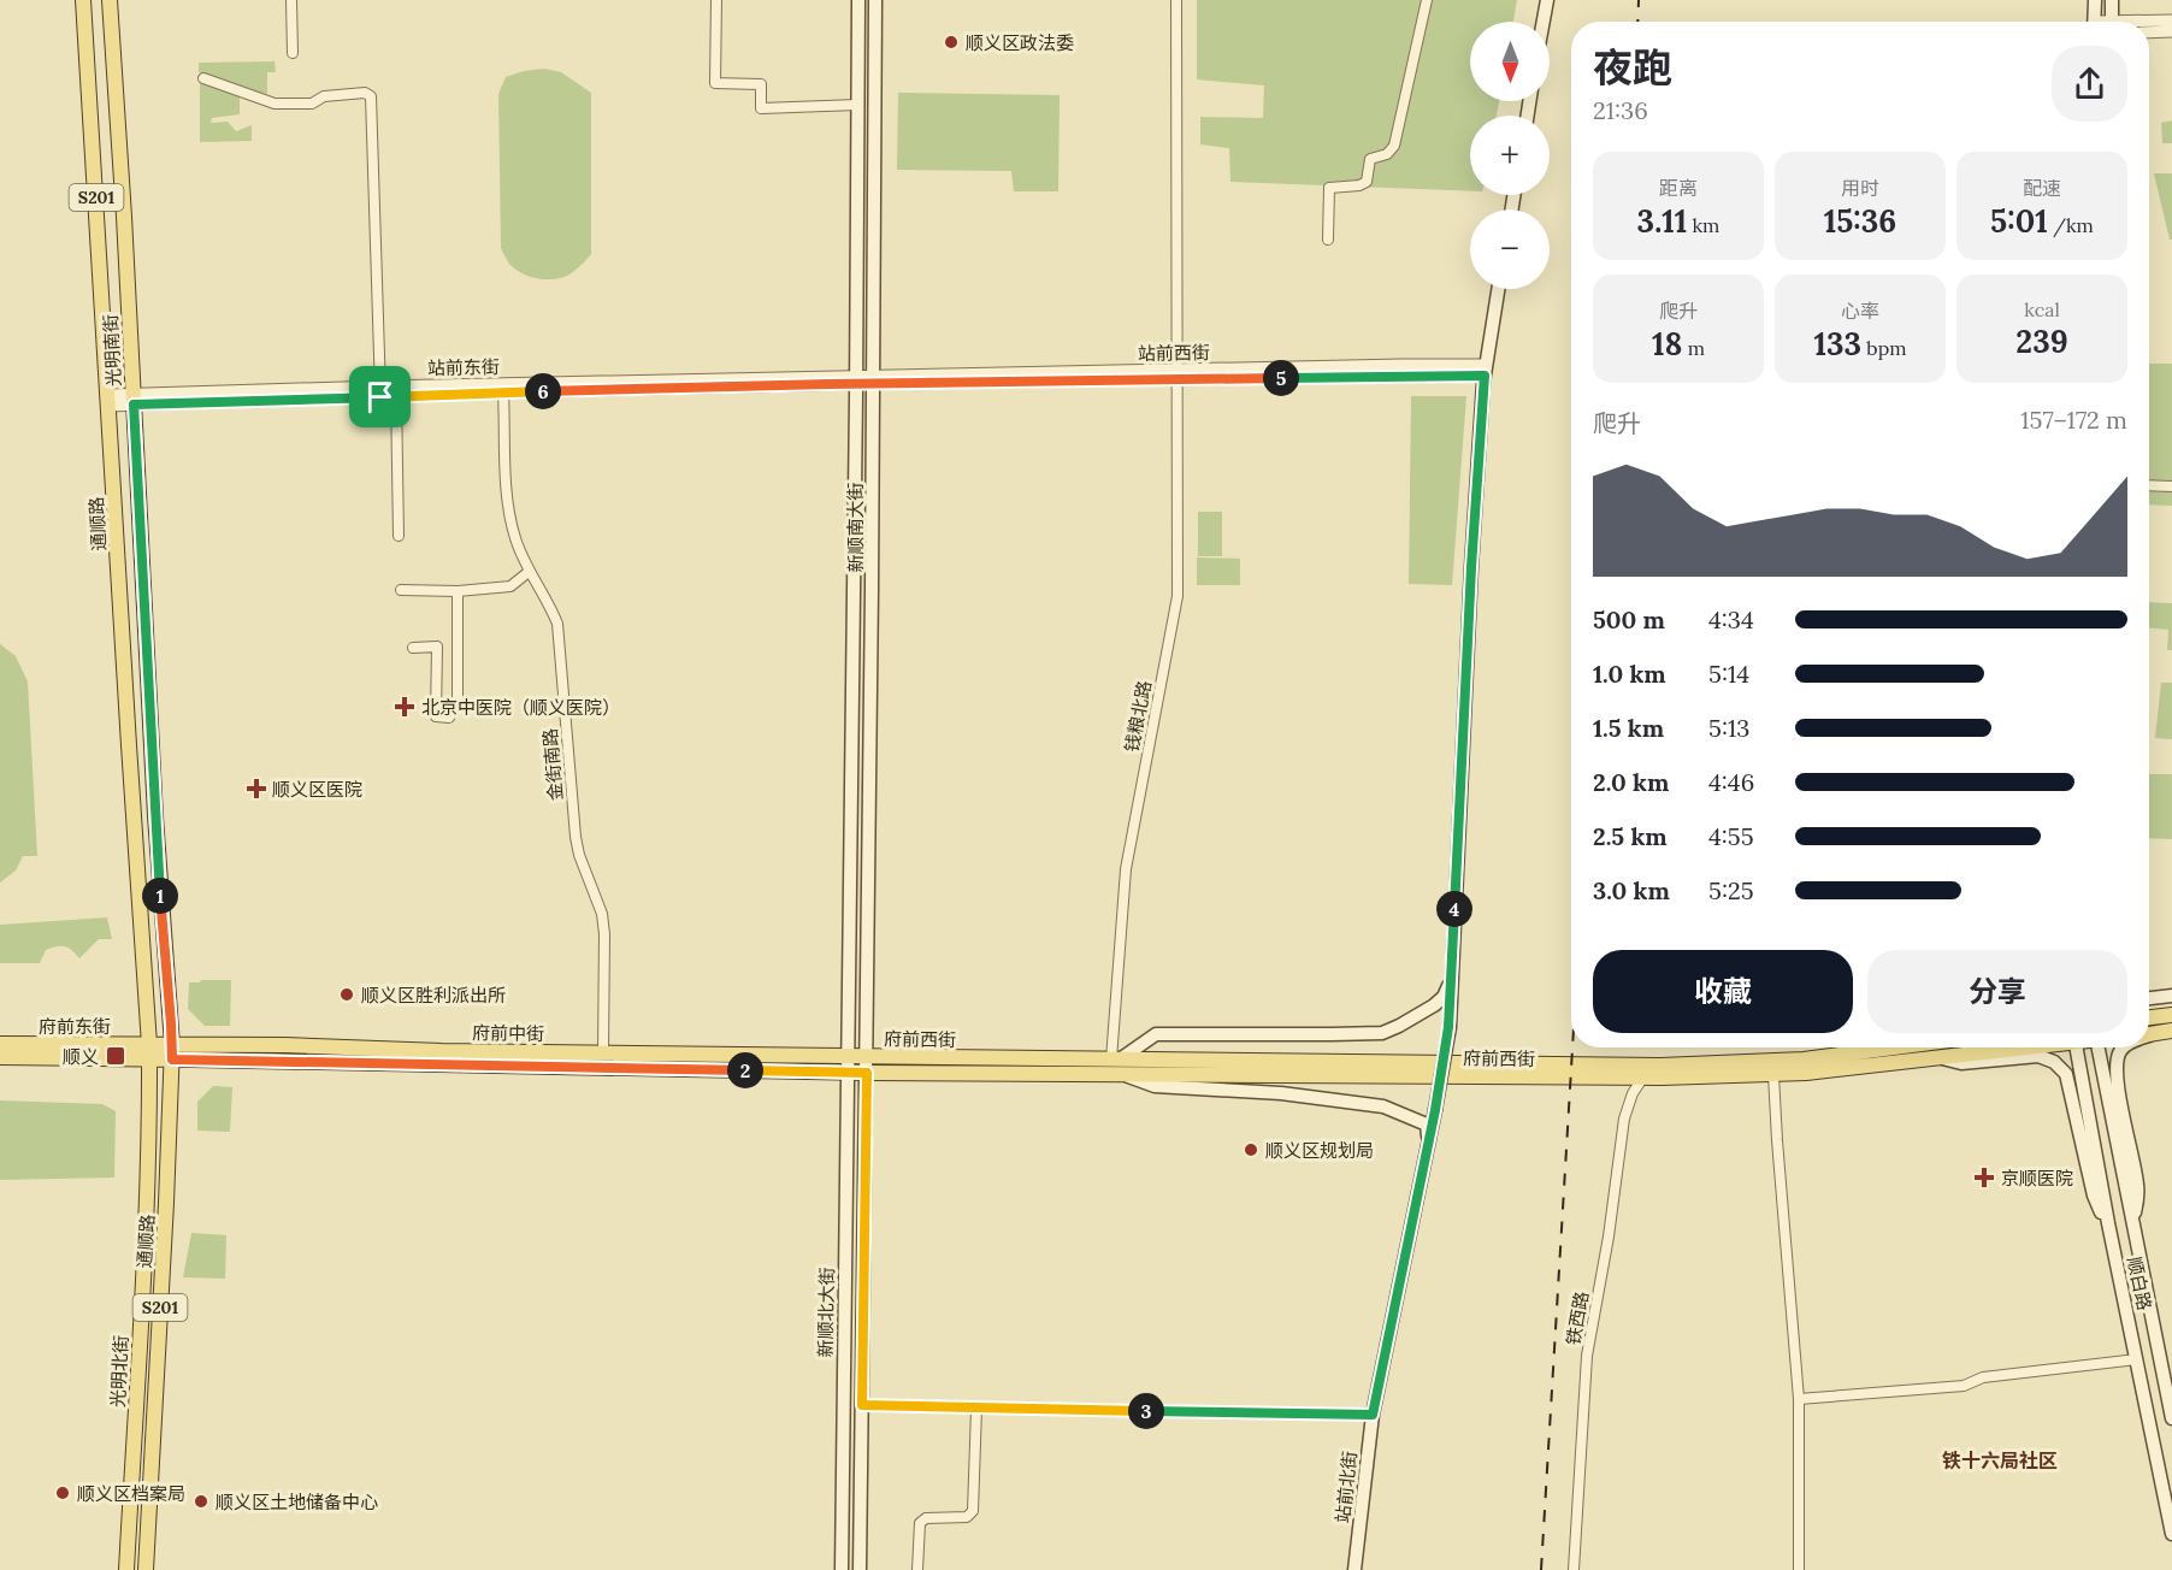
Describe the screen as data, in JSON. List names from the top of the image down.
{
  "streets": {
    "main road": [
      "S201",
      "光明南街",
      "通顺路",
      "新顺南大街",
      "府前东街",
      "府前中街",
      "府前西街",
      "顺白路",
      "新顺北大街",
      "光明北街",
      "站前北街"
    ],
    "street": [
      "站前西街",
      "站前东街",
      "钱粮北路",
      "金街南路",
      "铁西路"
    ]
  },
  "crossings": [
    ["光明南街", "站前东街"],
    ["光明南街", "通顺路"],
    ["光明南街", "府前中街"],
    ["站前西街", "站前东街"],
    ["站前西街", "新顺南大街"],
    ["站前西街", "钱粮北路"],
    ["站前东街", "通顺路"],
    ["站前东街", "新顺南大街"],
    ["站前东街", "金街南路"],
    ["通顺路", "府前东街"],
    ["通顺路", "府前中街"],
    ["通顺路", "光明北街"],
    ["新顺南大街", "府前中街"],
    ["新顺南大街", "府前西街"],
    ["新顺南大街", "新顺北大街"],
    ["钱粮北路", "府前西街"],
    ["金街南路", "府前中街"],
    ["府前东街", "府前中街"],
    ["府前东街", "光明北街"],
    ["府前中街", "府前西街"],
    ["府前中街", "新顺北大街"],
    ["府前中街", "光明北街"],
    ["府前西街", "新顺北大街"],
    ["府前西街", "铁西路"]
  ],
  "districts": ["铁十六局社区"],
  "places": {
    "other": [
      "顺义区政法委",
      "顺义区胜利派出所",
      "顺义区规划局",
      "顺义区档案局",
      "顺义区土地储备中心"
    ],
    "health": ["北京中医院（顺义医院）", "顺义区医院", "京顺医院"],
    "transit": ["顺义"]
  },
  "north": "bottom",
  "page": {
    "map_buttons": ["+", "−"],
    "heading": ["夜跑", "21:36"],
    "stats": [
      ["距离", "3.11 km"],
      ["用时", "15:36"],
      ["配速", "5:01 /km"],
      ["爬升", "18 m"],
      ["心率", "133 bpm"],
      ["kcal", "239"]
    ],
    "pins": [
      "5",
      "6",
      "1",
      "4",
      "2",
      "3"
    ],
    "chart": ["爬升", "157–172 m"],
    "list": [
      {
        "name": "500 m",
        "note": "4:34"
      },
      {
        "name": "1.0 km",
        "note": "5:14"
      },
      {
        "name": "1.5 km",
        "note": "5:13"
      },
      {
        "name": "2.0 km",
        "note": "4:46"
      },
      {
        "name": "2.5 km",
        "note": "4:55"
      },
      {
        "name": "3.0 km",
        "note": "5:25"
      }
    ],
    "buttons": ["收藏", "分享"]
  }
}
